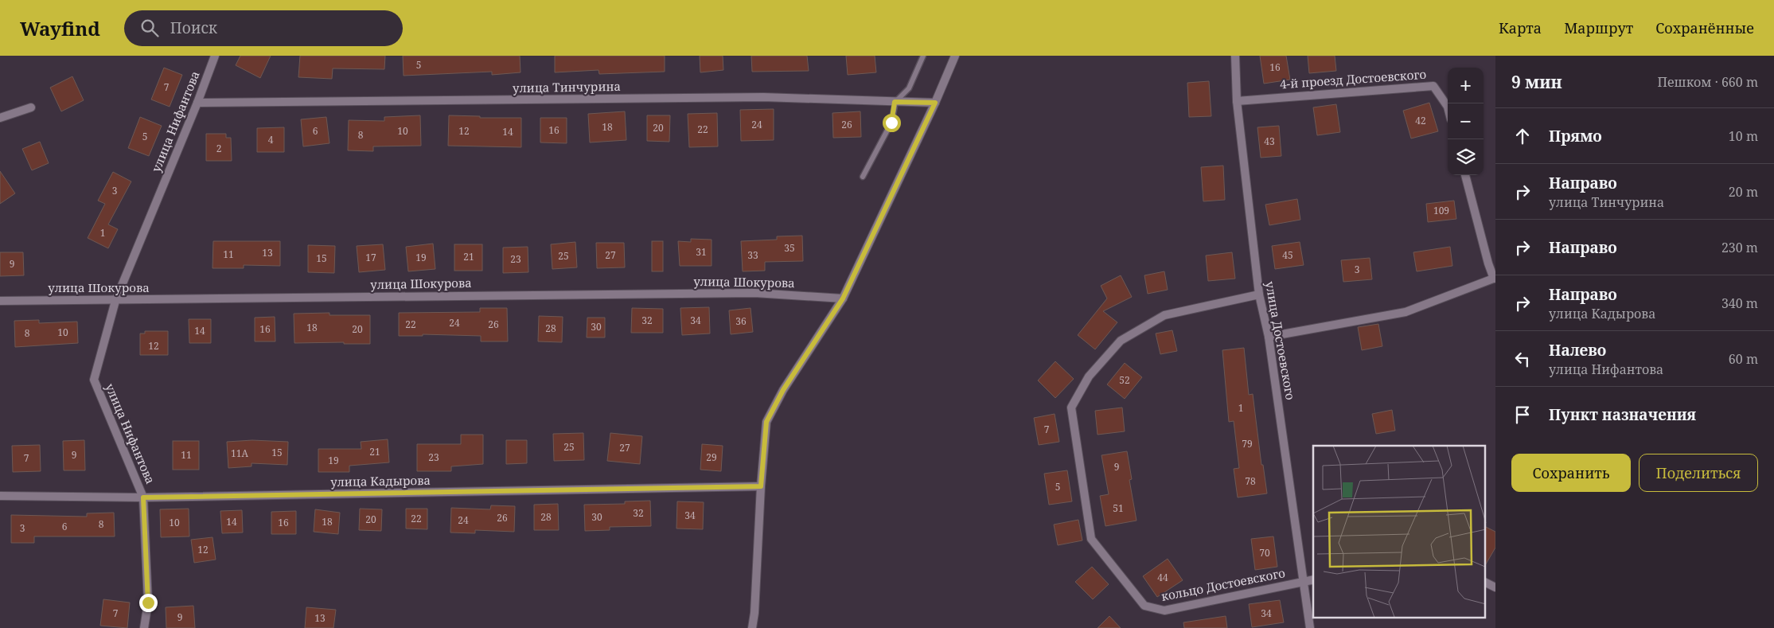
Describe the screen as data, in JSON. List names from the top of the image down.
{
  "streets": {
    "street": [
      "4-й проезд Достоевского",
      "улица Тинчурина",
      "улица Нифантова",
      "улица Шокурова",
      "улица Достоевского",
      "улица Кадырова",
      "кольцо Достоевского"
    ]
  },
  "crossings": [
    ["4-й проезд Достоевского", "улица Достоевского"],
    ["улица Тинчурина", "улица Нифантова"],
    ["улица Нифантова", "улица Шокурова"],
    ["улица Нифантова", "улица Кадырова"],
    ["улица Достоевского", "кольцо Достоевского"]
  ],
  "house_numbers": [
    "5",
    "16",
    "7",
    "42",
    "24",
    "26",
    "18",
    "20",
    "22",
    "16",
    "6",
    "10",
    "12",
    "14",
    "8",
    "5",
    "4",
    "43",
    "2",
    "3",
    "109",
    "1",
    "35",
    "31",
    "13",
    "11",
    "27",
    "33",
    "45",
    "25",
    "21",
    "17",
    "19",
    "15",
    "23",
    "9",
    "3",
    "32",
    "34",
    "36",
    "24",
    "22",
    "26",
    "30",
    "18",
    "28",
    "16",
    "20",
    "14",
    "10",
    "8",
    "12",
    "52",
    "1",
    "7",
    "79",
    "25",
    "27",
    "21",
    "15",
    "11А",
    "9",
    "11",
    "23",
    "29",
    "7",
    "19",
    "9",
    "78",
    "5",
    "51",
    "32",
    "34",
    "28",
    "30",
    "26",
    "22",
    "20",
    "24",
    "14",
    "18",
    "10",
    "16",
    "8",
    "6",
    "3",
    "12",
    "70",
    "44",
    "7",
    "34",
    "9",
    "13"
  ],
  "page": {
    "header": "Wayfind",
    "search": "Поиск",
    "nav": ["Карта", "Маршрут", "Сохранённые"],
    "heading": ["9 мин", "Пешком · 660 m"],
    "map_buttons": ["+", "−"],
    "list": [
      ["Прямо", "10 m"],
      ["Направо", "улица Тинчурина", "20 m"],
      ["Направо", "230 m"],
      ["Направо", "улица Кадырова", "340 m"],
      ["Налево", "улица Нифантова", "60 m"],
      "Пункт назначения"
    ],
    "buttons": ["Сохранить", "Поделиться"]
  }
}
